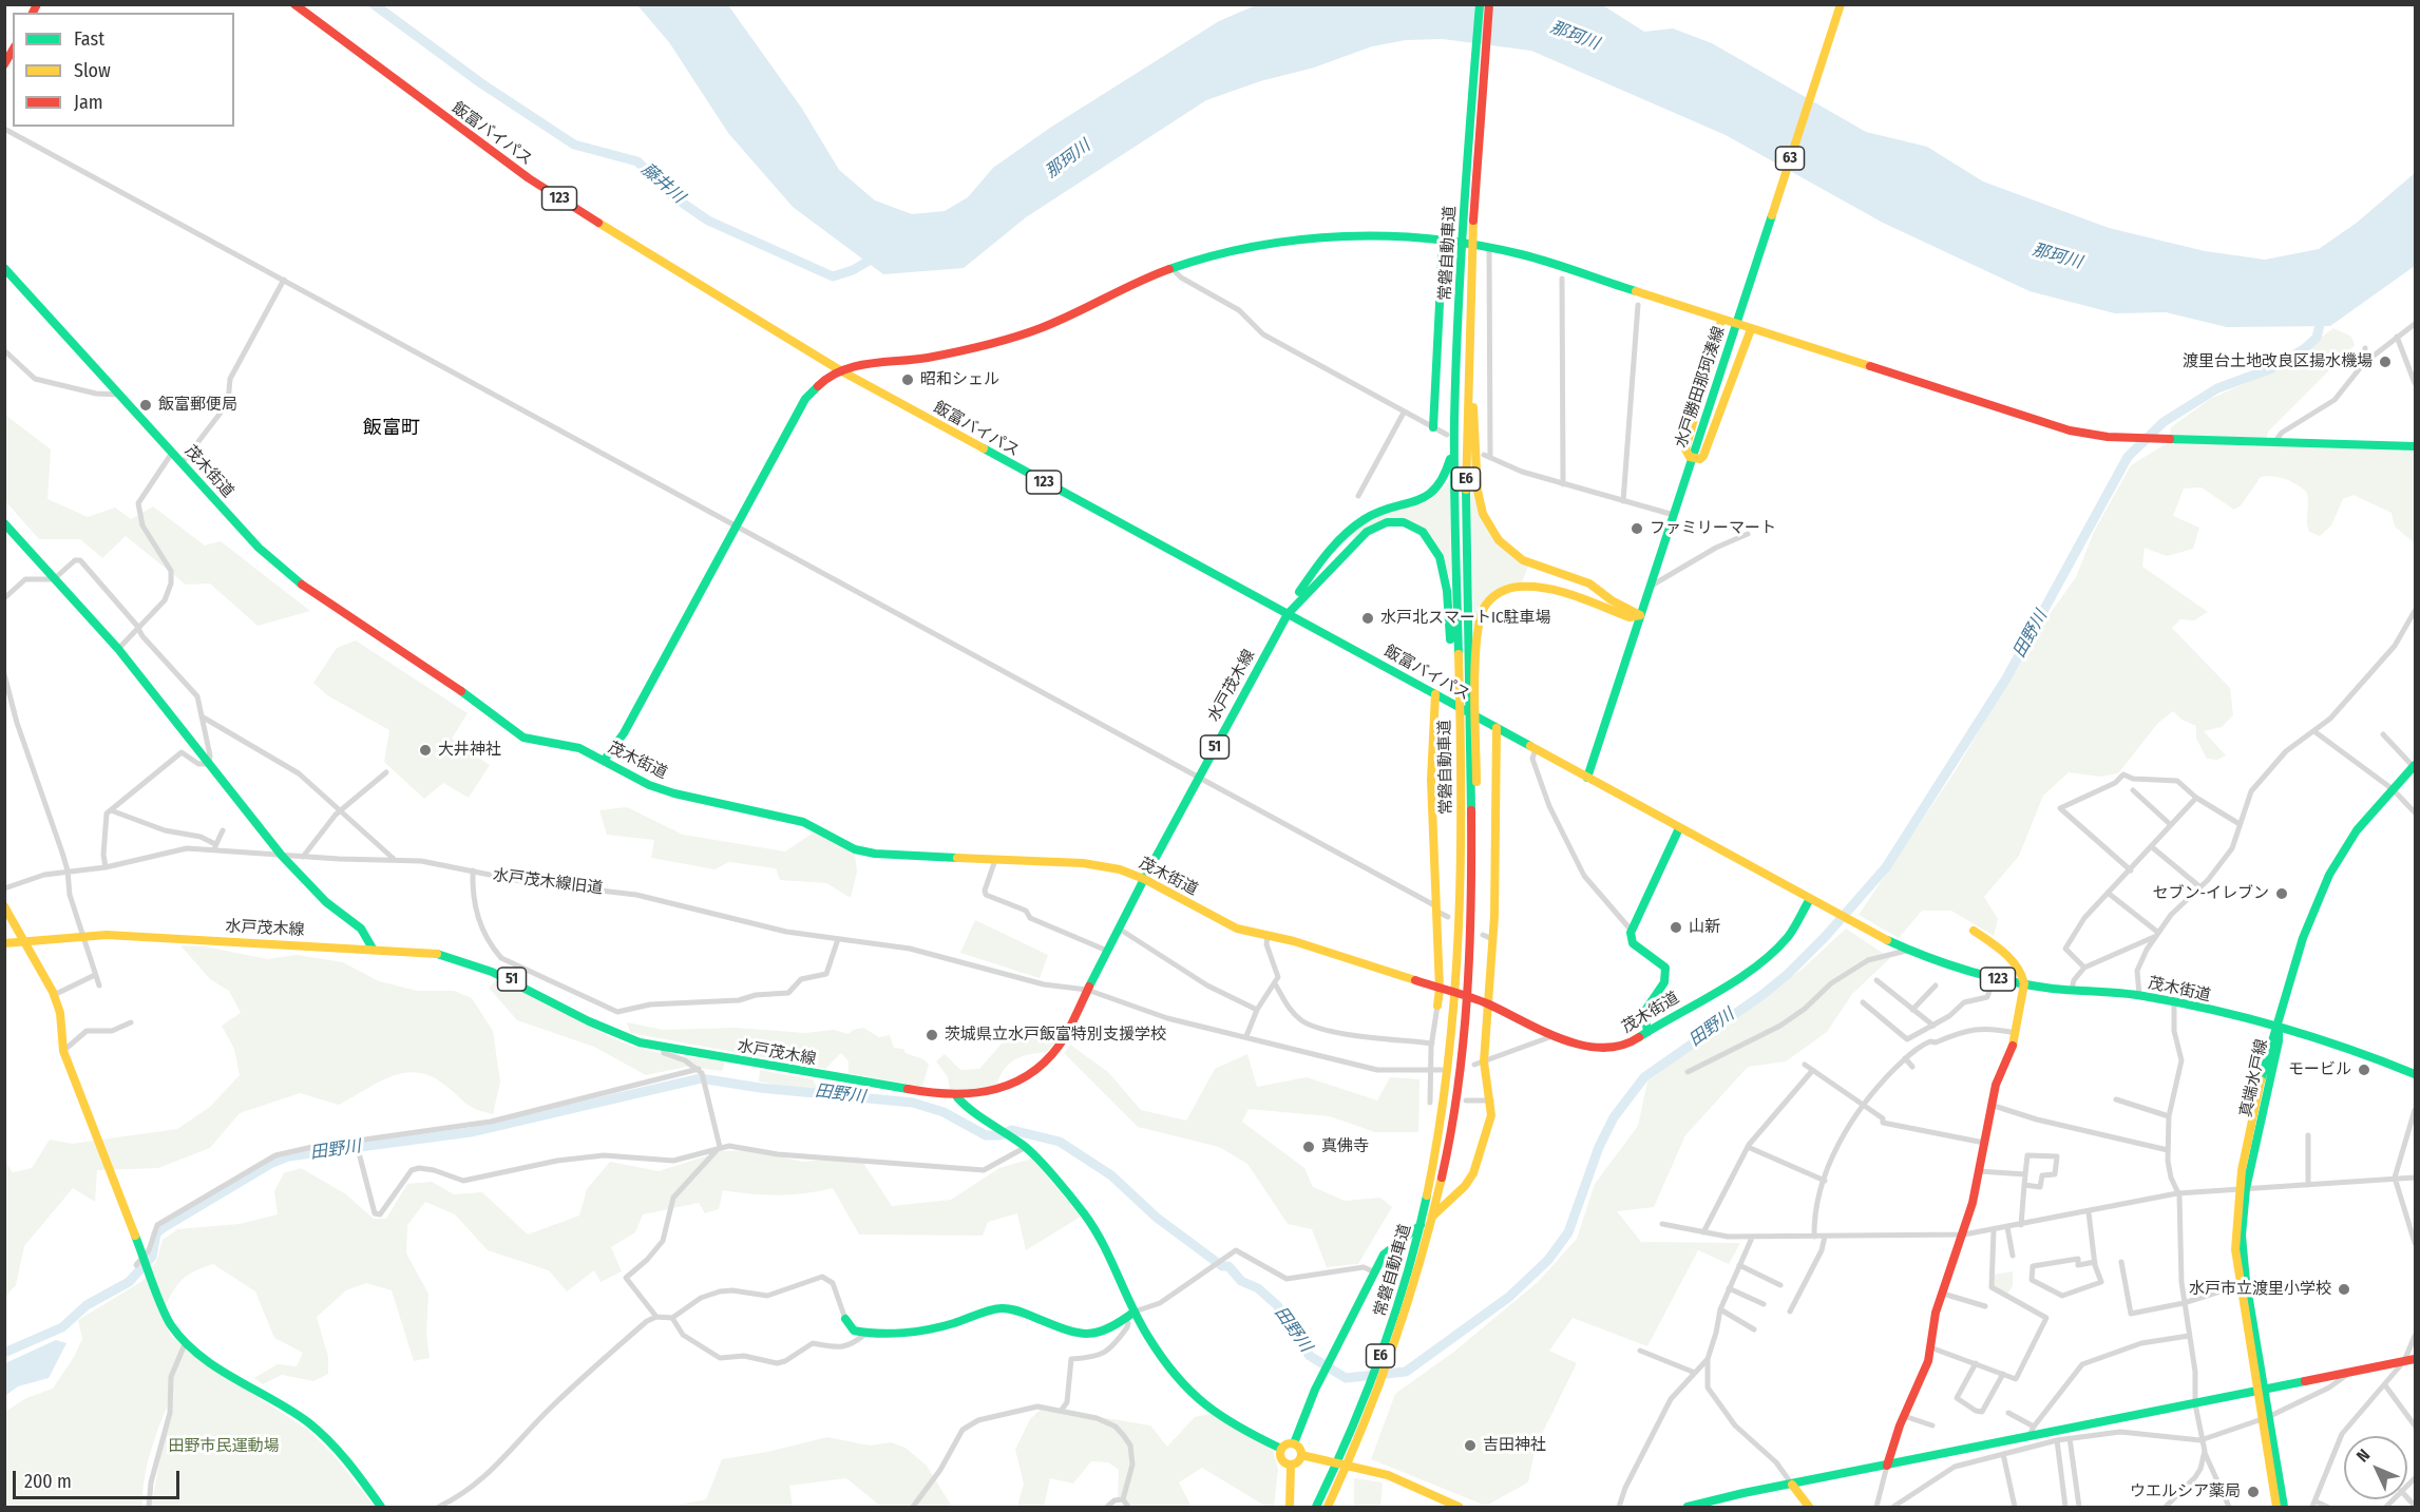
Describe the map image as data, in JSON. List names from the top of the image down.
{
  "streets": {
    "main road": [
      "飯富バイパス",
      "63",
      "123",
      "常磐自動車道",
      "水戸勝田那珂湊線",
      "茂木街道",
      "E6",
      "水戸茂木線",
      "51",
      "真端水戸線"
    ],
    "street": ["水戸茂木線旧道"]
  },
  "crossings": [
    ["飯富バイパス", "水戸勝田那珂湊線"],
    ["飯富バイパス", "茂木街道"],
    ["飯富バイパス", "水戸茂木線"],
    ["茂木街道", "水戸茂木線"],
    ["茂木街道", "真端水戸線"],
    ["水戸茂木線", "水戸茂木線旧道"]
  ],
  "districts": ["飯富町"],
  "water": ["那珂川", "藤井川", "田野川"],
  "parks": ["田野市民運動場"],
  "places": [
    "渡里台土地改良区揚水機場",
    "昭和シェル",
    "飯富郵便局",
    "ファミリーマート",
    "水戸北スマートIC駐車場",
    "大井神社",
    "セブン-イレブン",
    "山新",
    "茨城県立水戸飯富特別支援学校",
    "モービル",
    "真佛寺",
    "水戸市立渡里小学校",
    "吉田神社",
    "ウエルシア薬局"
  ],
  "legend": ["Fast", "Slow", "Jam"],
  "scale_bar": "200 m",
  "north": "top left"
}
